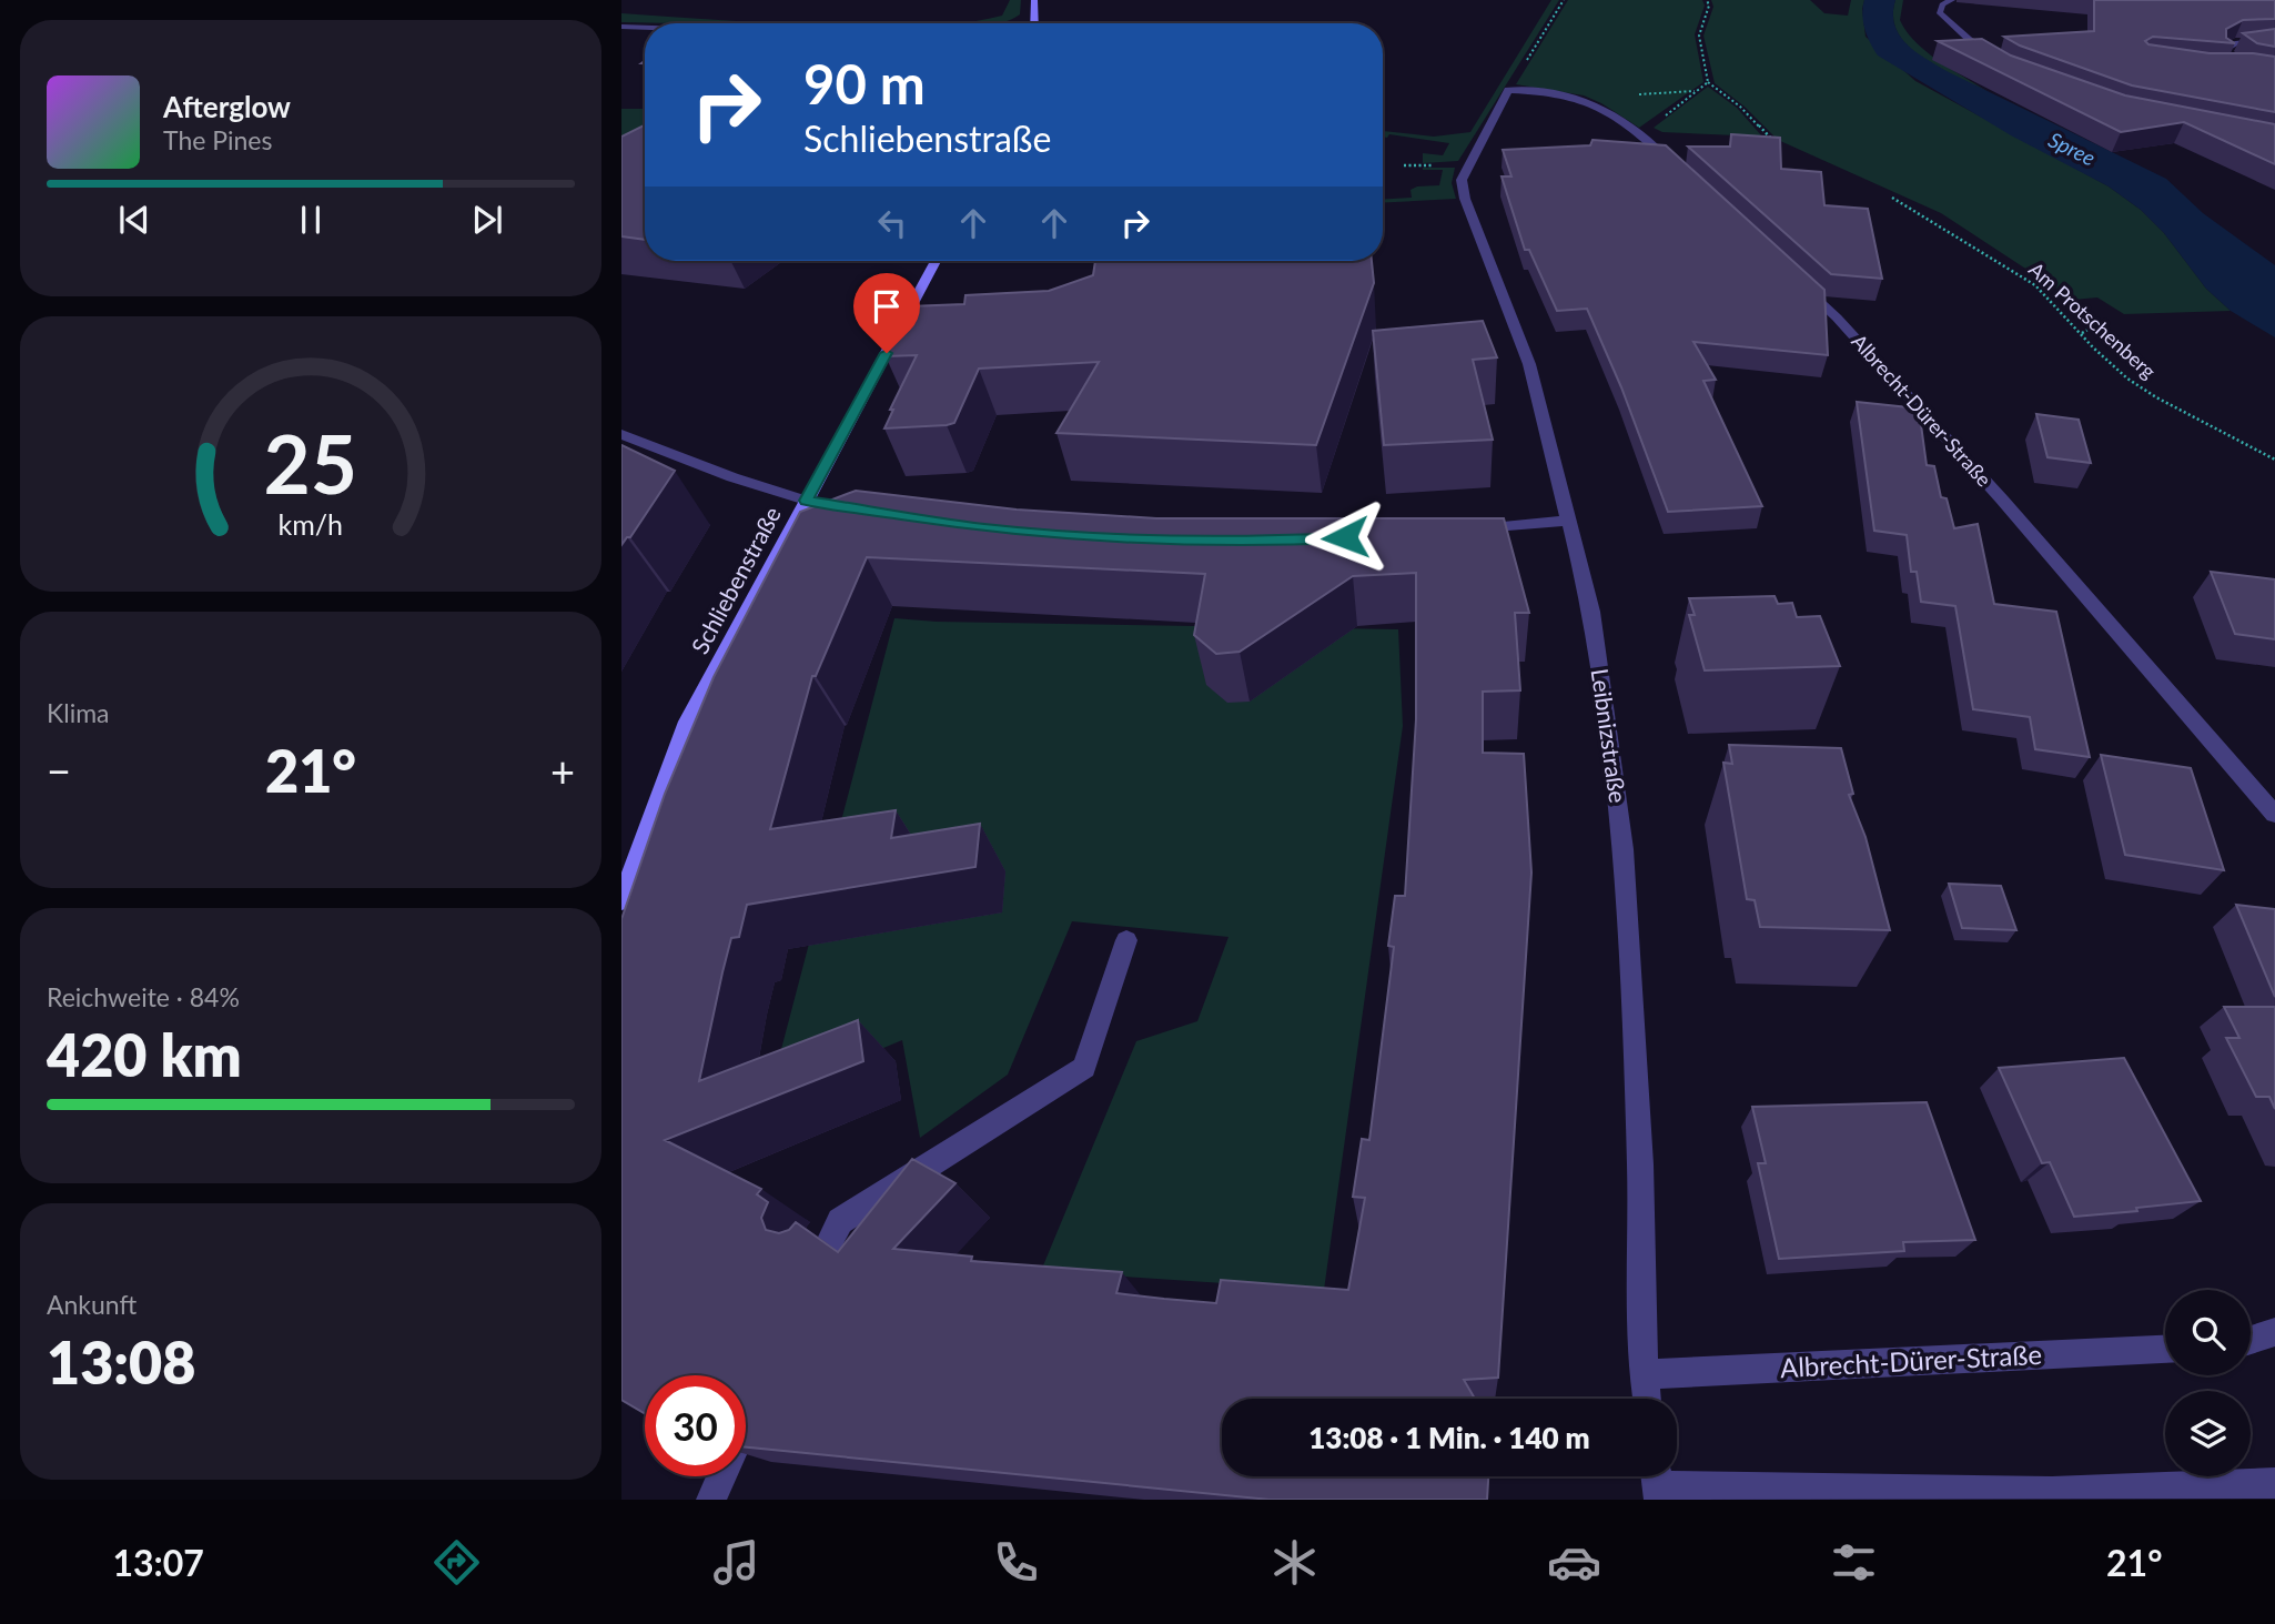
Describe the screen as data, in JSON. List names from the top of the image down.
{
  "streets": {
    "main road": ["Schliebenstraße"],
    "street": ["Albrecht-Dürer-Straße", "Leibnizstraße"],
    "path": ["Am Protschenberg"]
  },
  "crossings": [
    ["Albrecht-Dürer-Straße", "Leibnizstraße"]
  ],
  "water": ["Spree"],
  "page": {
    "turn": ["90 m", "Schliebenstraße"],
    "song": ["Afterglow", "The Pines"],
    "tile": [
      "Klima",
      ["Reichweite · 84%", "420 km"],
      ["Ankunft", "13:08"]
    ],
    "heat": ["−", "21°", "+"],
    "limit": "30",
    "trip": "13:08 · 1 Min. · 140 m",
    "tabs": ["13:07", "21°"],
    "gauge": ["25", "km/h"]
  }
}
